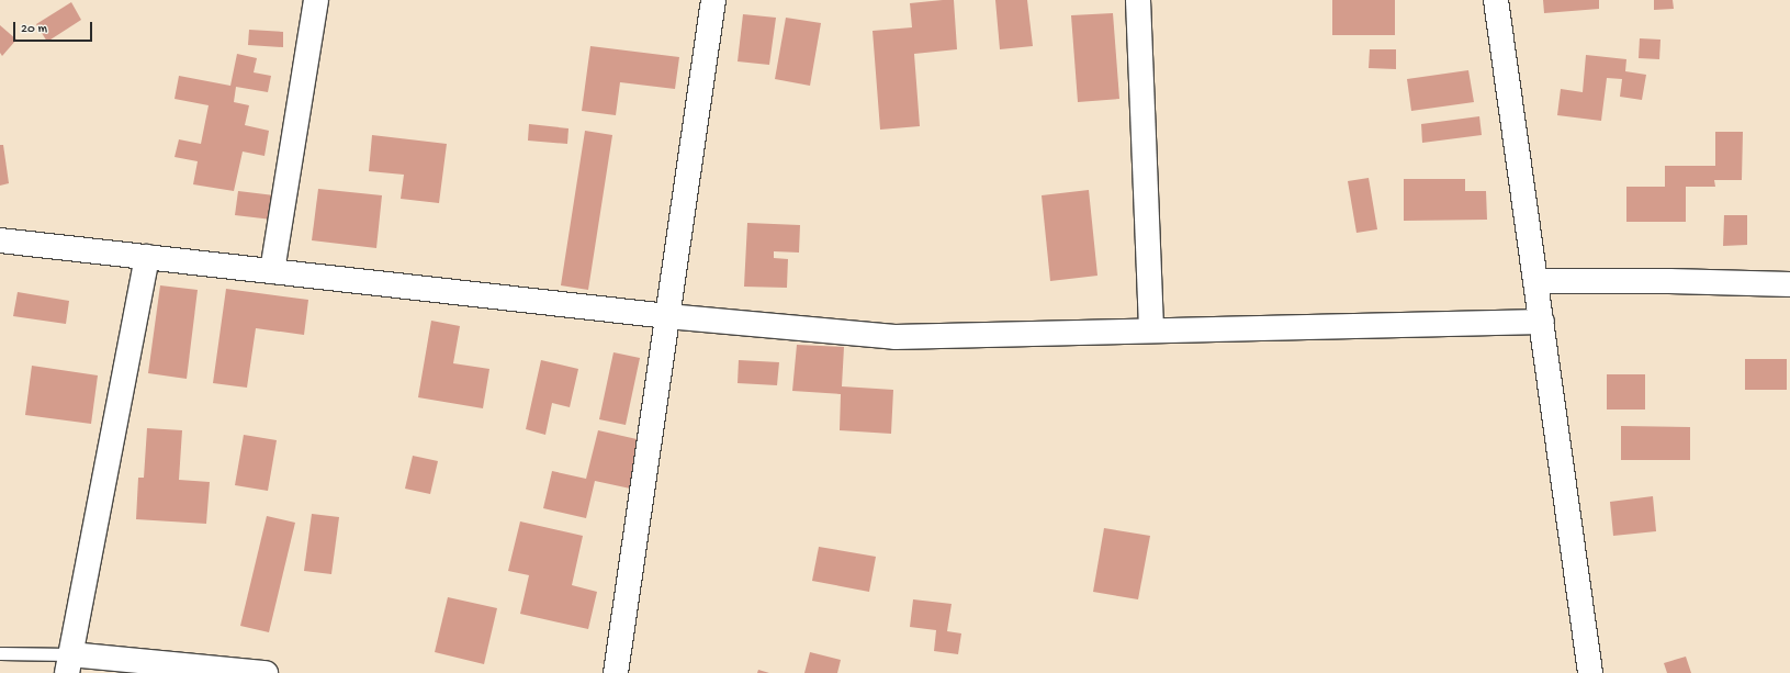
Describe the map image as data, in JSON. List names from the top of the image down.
{
  "scale_bar": "20 m"
}
